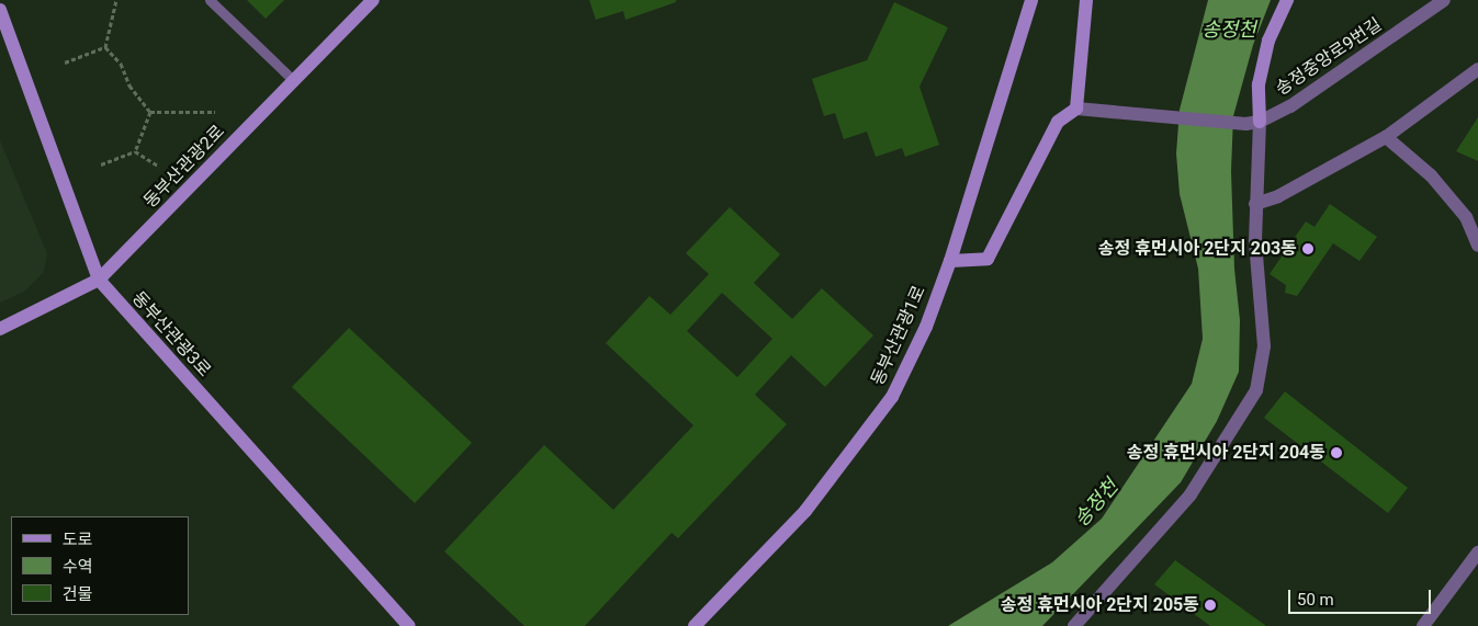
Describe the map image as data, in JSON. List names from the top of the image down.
{
  "streets": {
    "street": [
      "송정중앙로9번길",
      "동부산관광2로",
      "동부산관광3로",
      "동부산관광1로"
    ]
  },
  "crossings": [
    ["동부산관광2로", "동부산관광3로"]
  ],
  "water": ["송정천"],
  "places": ["송정 휴먼시아 2단지 203동", "송정 휴먼시아 2단지 204동", "송정 휴먼시아 2단지 205동"],
  "legend": ["도로", "수역", "건물"],
  "scale_bar": "50 m"
}
